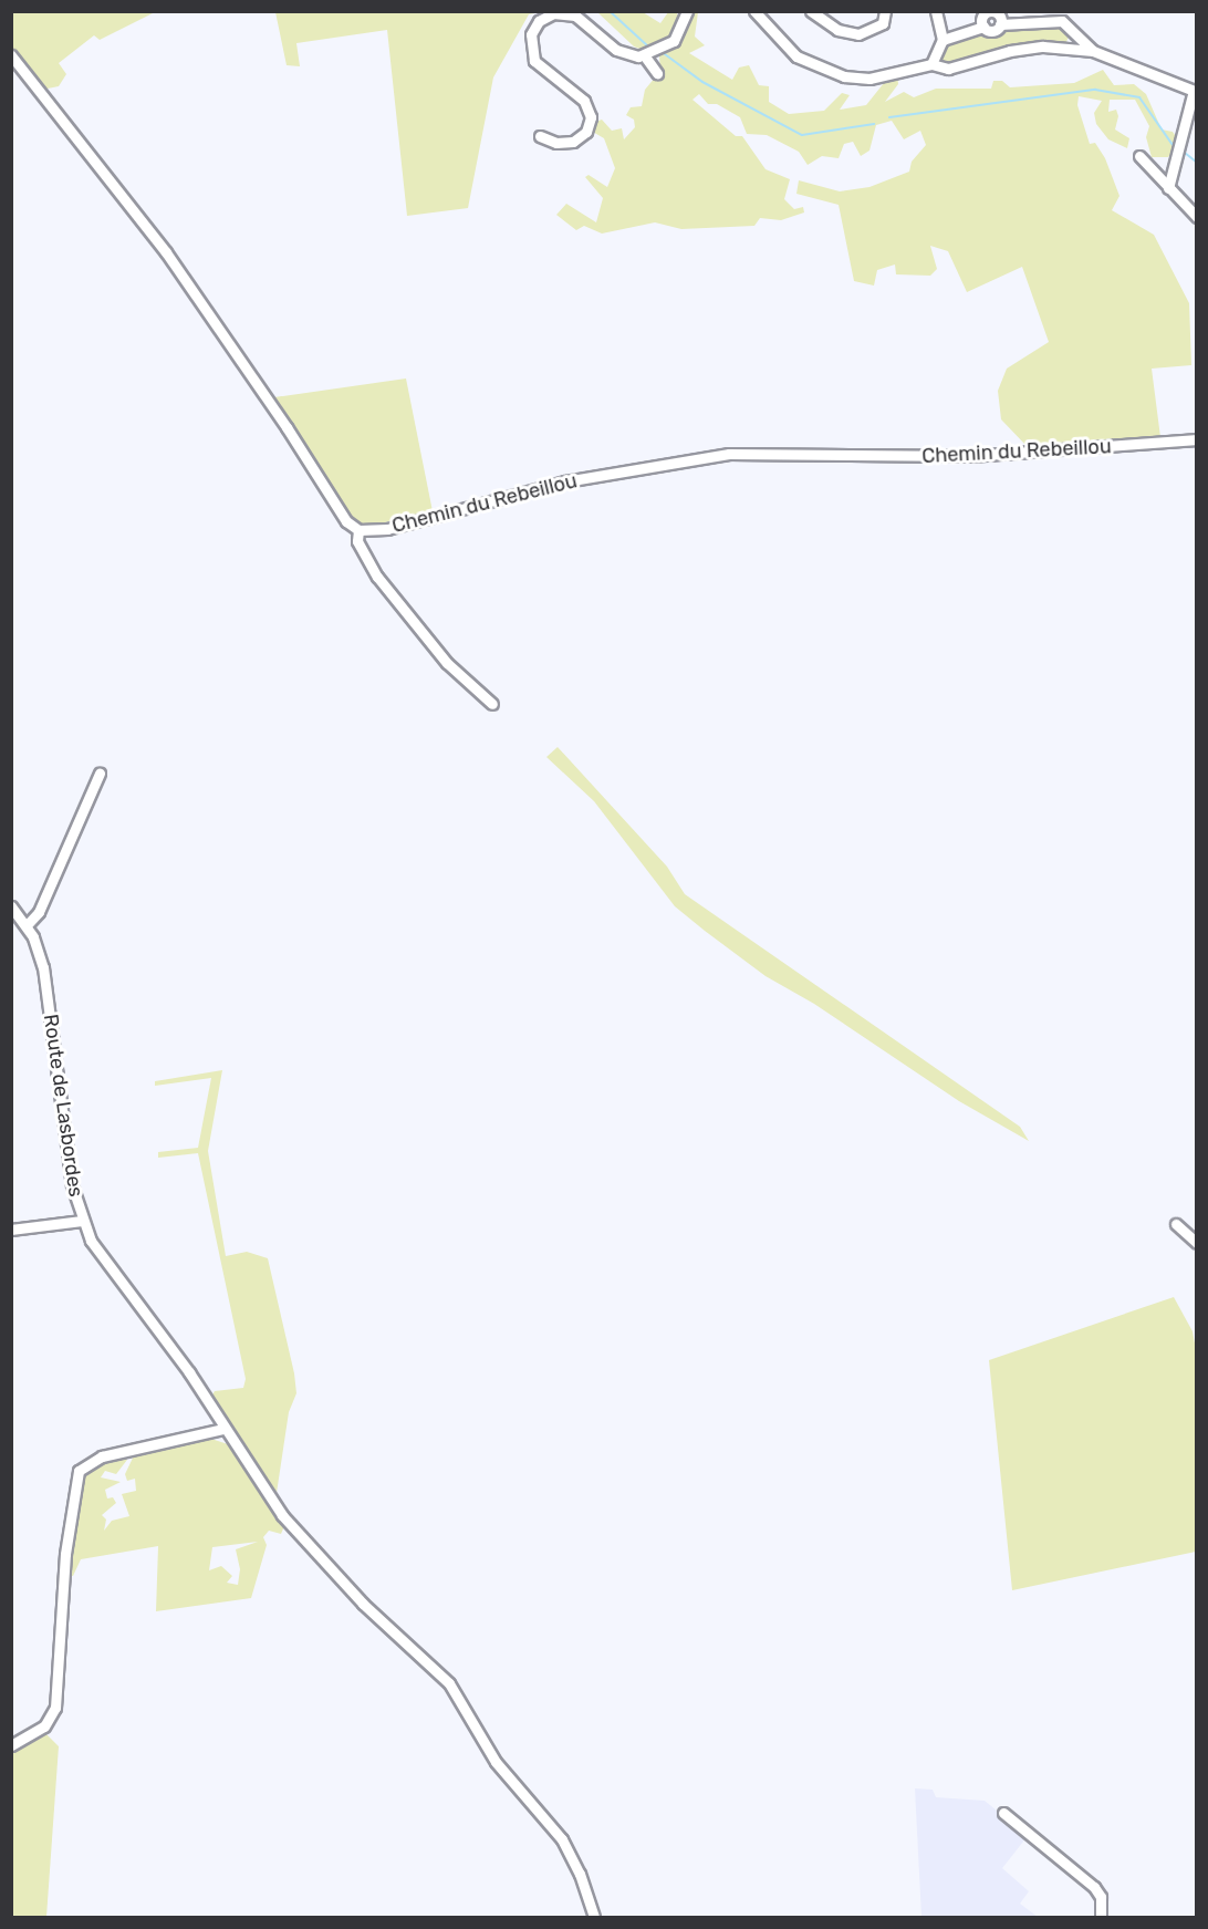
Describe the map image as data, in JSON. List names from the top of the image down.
{
  "streets": {
    "street": ["Chemin du Rebeillou", "Route de Lasbordes"]
  }
}
